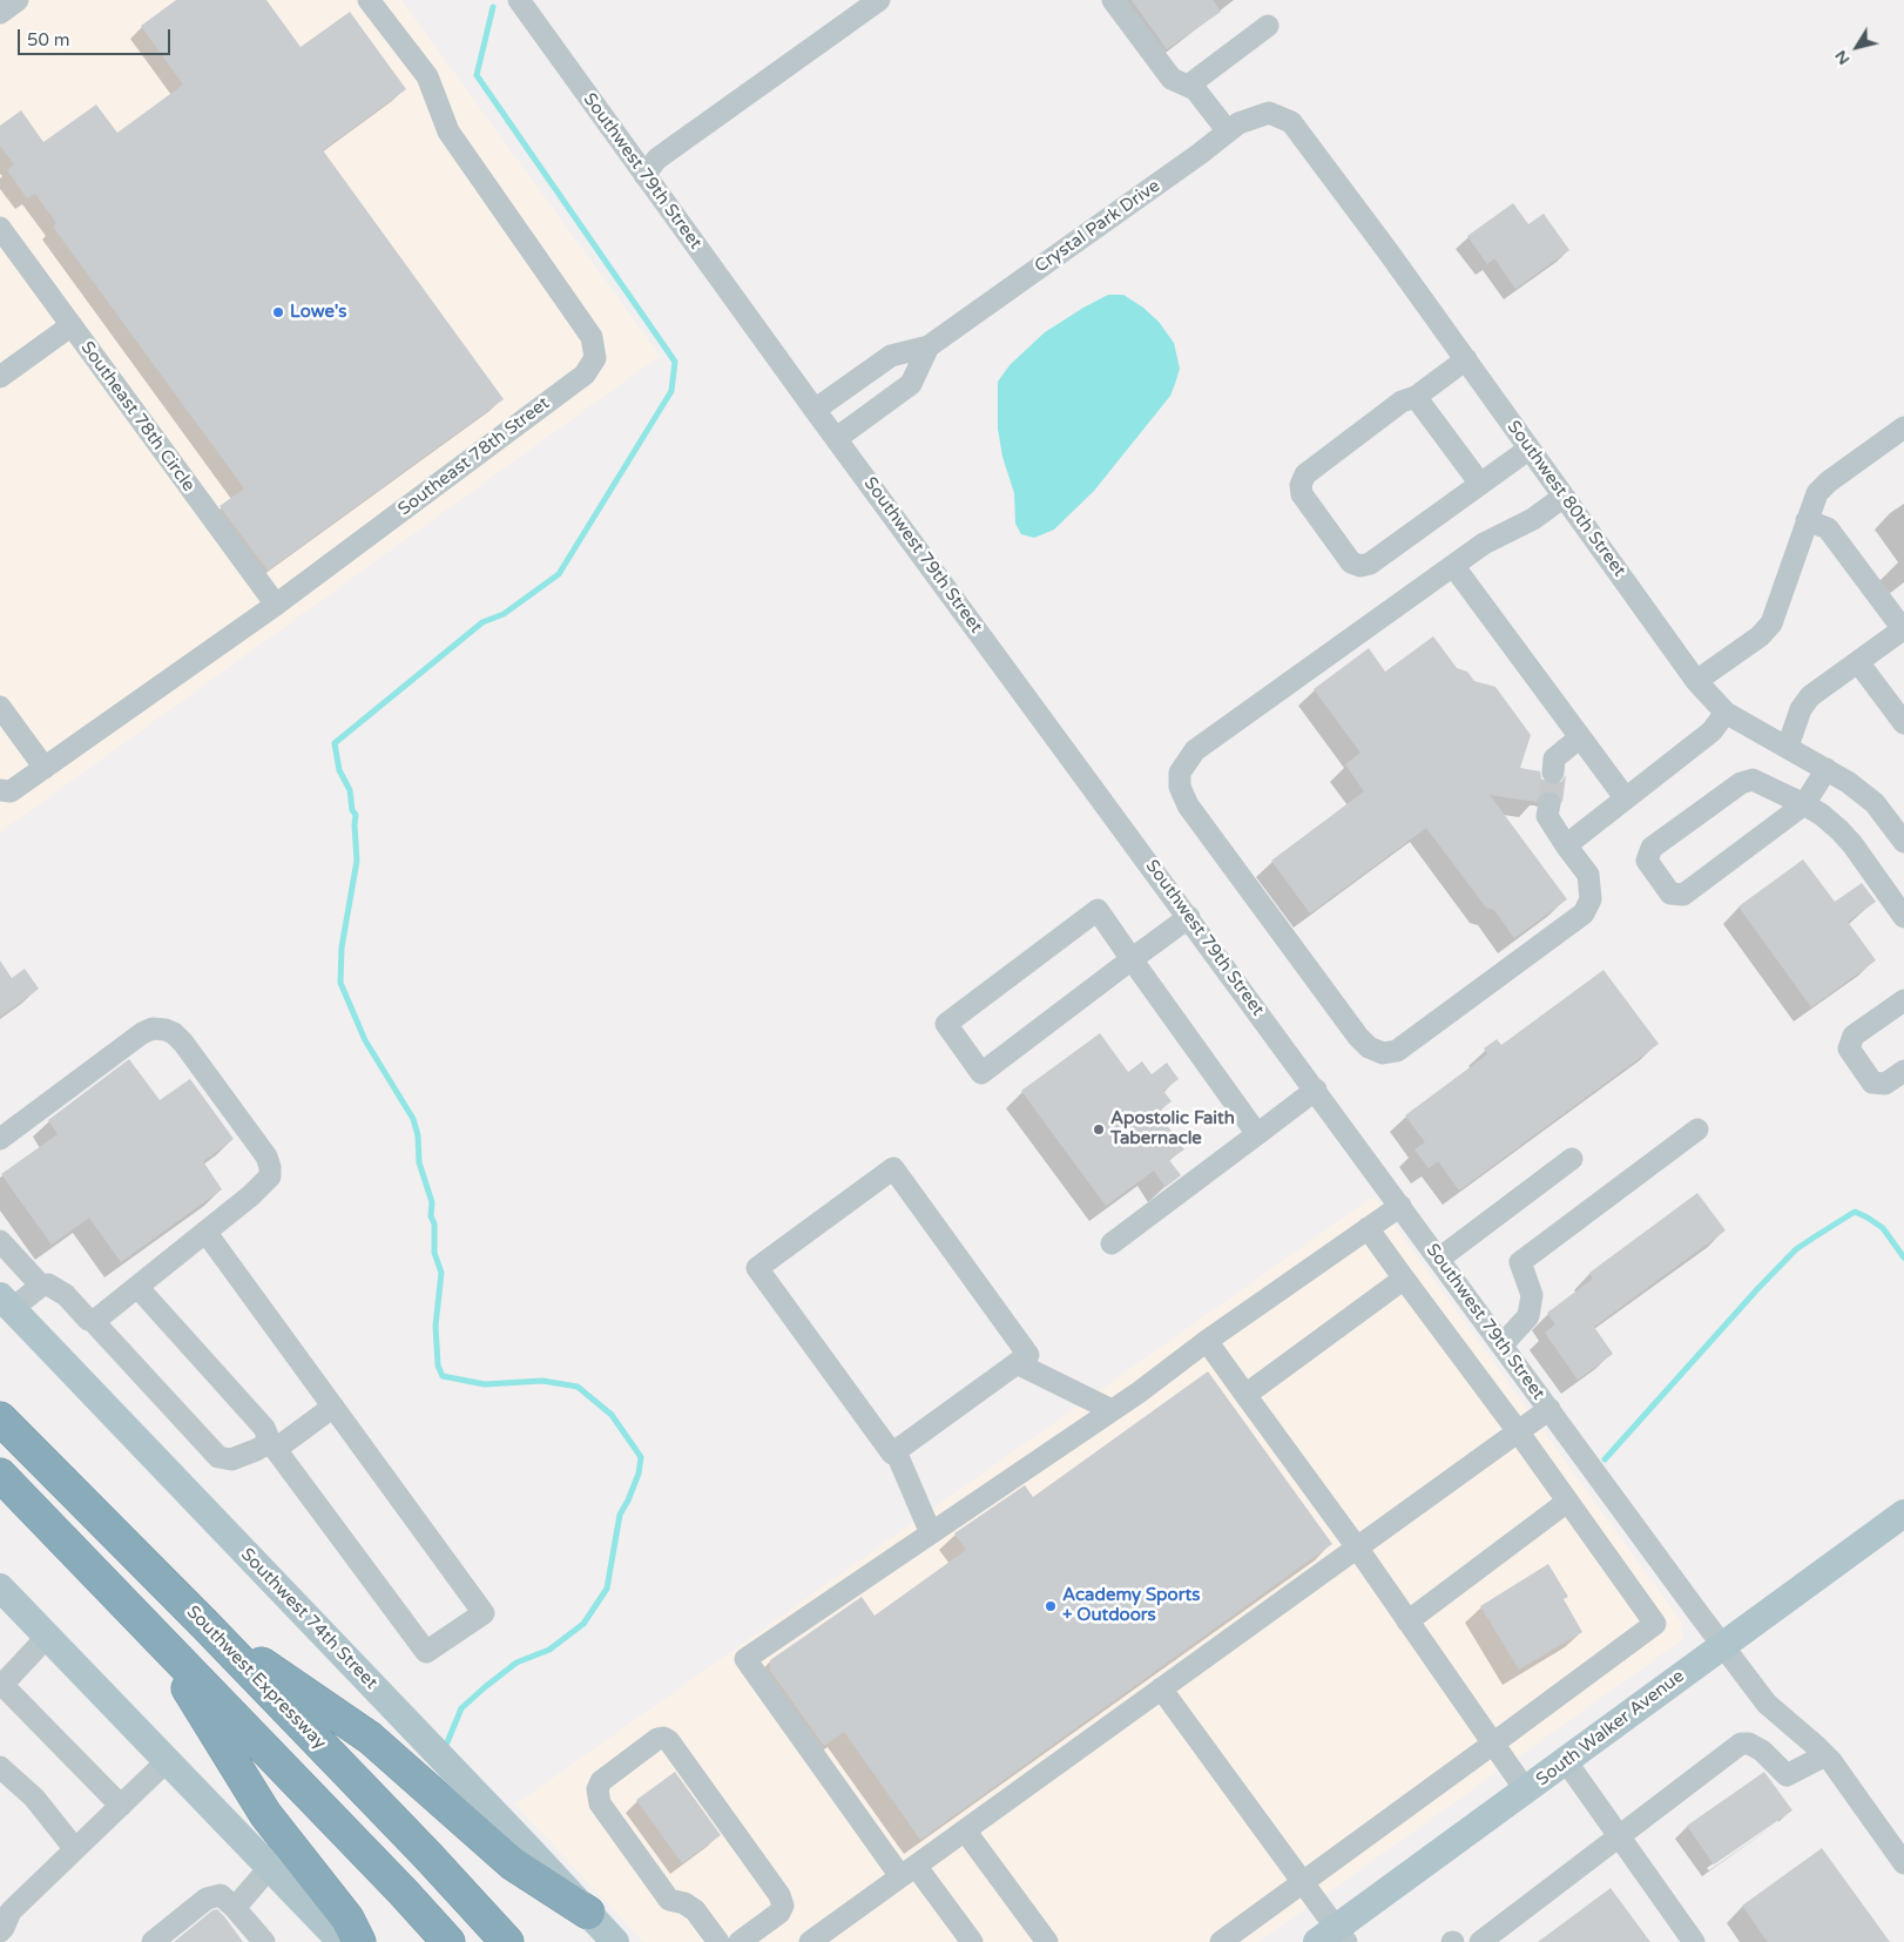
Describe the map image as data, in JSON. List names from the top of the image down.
{
  "streets": {
    "highway": ["Southwest Expressway"],
    "main road": ["Southwest 74th Street", "South Walker Avenue"],
    "street": [
      "Southwest 79th Street",
      "Crystal Park Drive",
      "Southeast 78th Circle",
      "Southeast 78th Street",
      "Southwest 80th Street"
    ]
  },
  "crossings": [
    ["Southwest 79th Street", "Crystal Park Drive"],
    ["Southwest 79th Street", "South Walker Avenue"],
    ["Crystal Park Drive", "Southwest 80th Street"],
    ["Southeast 78th Circle", "Southeast 78th Street"]
  ],
  "places": ["Lowe's", "Apostolic Faith Tabernacle", "Academy Sports + Outdoors"],
  "scale_bar": "50 m",
  "north": "bottom left"
}
